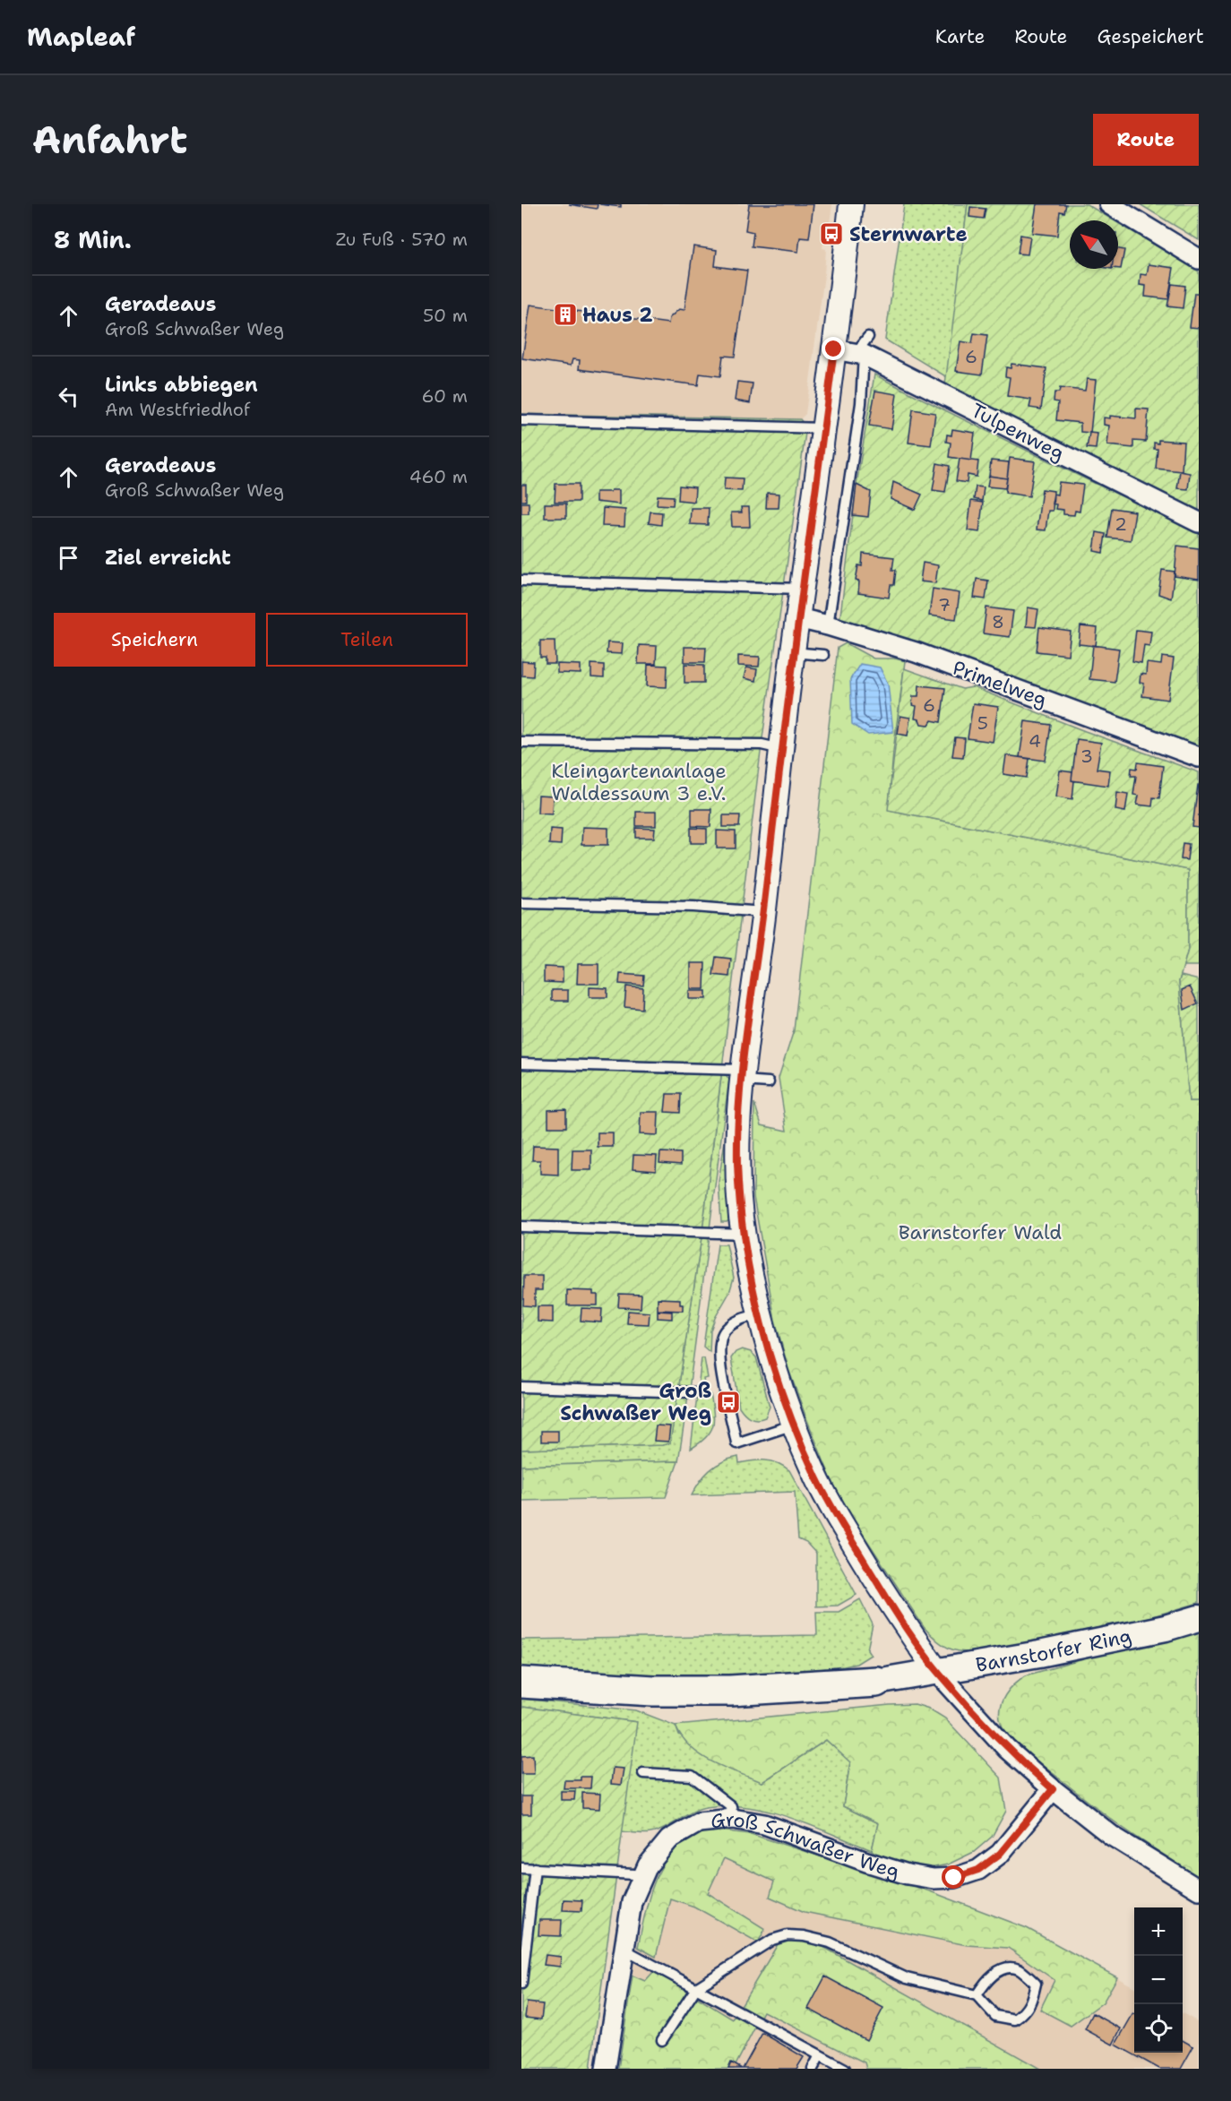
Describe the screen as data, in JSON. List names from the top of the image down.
{
  "streets": {
    "main road": ["Barnstorfer Ring"],
    "street": ["Tulpenweg", "Primelweg", "Groß Schwaßer Weg"]
  },
  "parks": ["Kleingartenanlage Waldessaum 3 e.V.", "Barnstorfer Wald"],
  "places": {
    "bus stop": ["Sternwarte", "Groß Schwaßer Weg"],
    "building": ["Haus 2"]
  },
  "house_numbers": [
    "6",
    "2",
    "7",
    "8",
    "6",
    "5",
    "4",
    "3"
  ],
  "north": "top left",
  "page": {
    "header": "Mapleaf",
    "nav": ["Karte", "Route", "Gespeichert"],
    "buttons": [
      "Route",
      ["Speichern", "Teilen"]
    ],
    "title": "Anfahrt",
    "heading": ["8 Min.", "Zu Fuß · 570 m"],
    "list": [
      ["Geradeaus", "Groß Schwaßer Weg", "50 m"],
      ["Links abbiegen", "Am Westfriedhof", "60 m"],
      ["Geradeaus", "Groß Schwaßer Weg", "460 m"],
      "Ziel erreicht"
    ],
    "map_buttons": ["+", "−"]
  }
}
